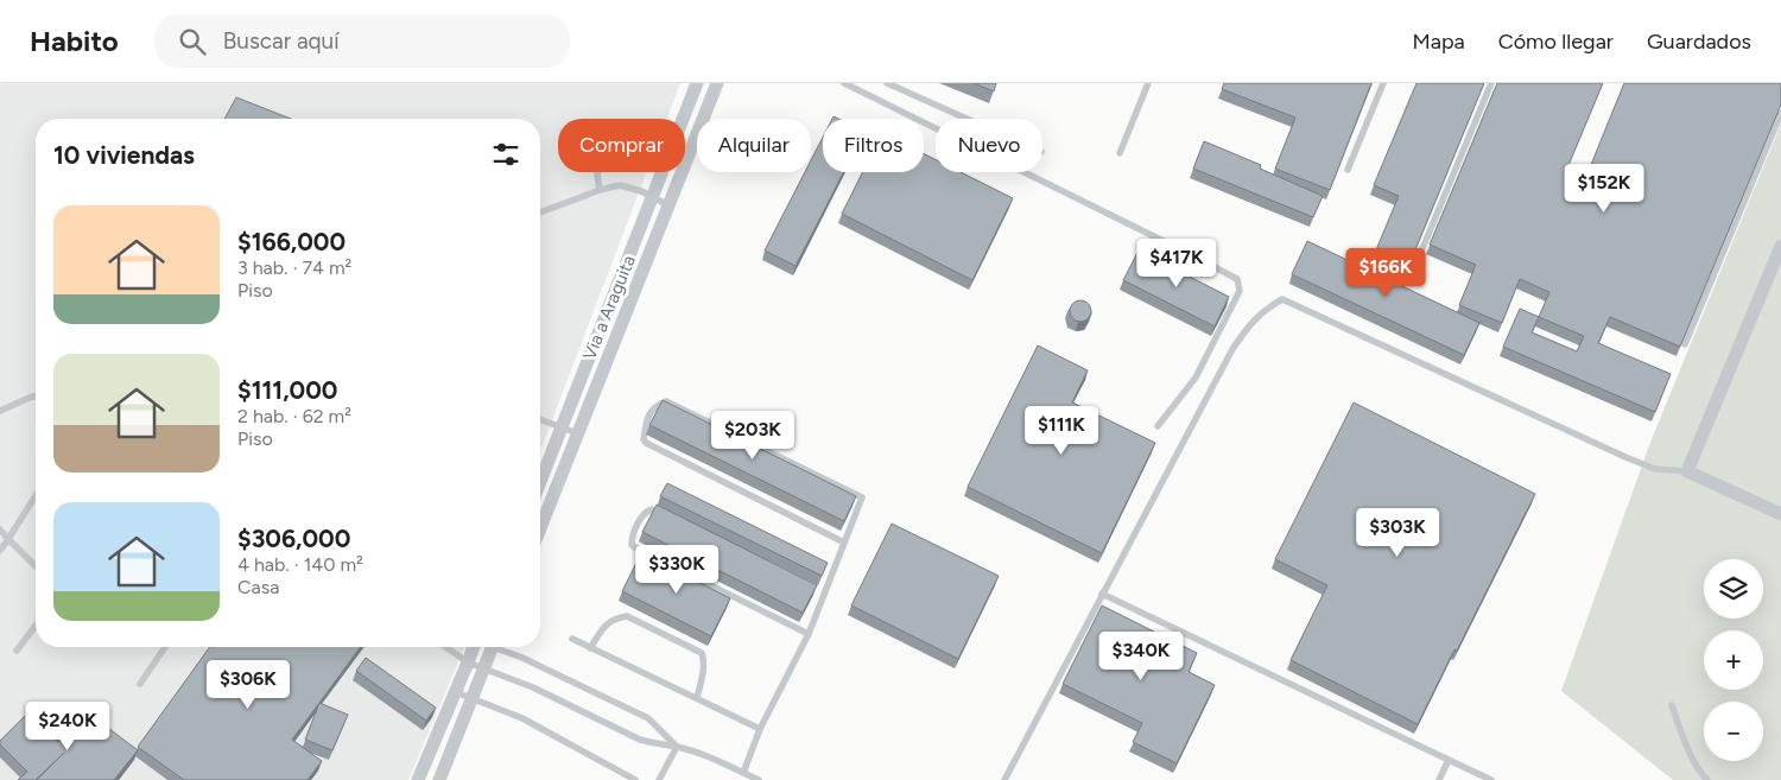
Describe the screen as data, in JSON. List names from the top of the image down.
{
  "streets": {
    "street": ["Via a Araguita"]
  },
  "page": {
    "header": "Habito",
    "search": "Buscar aquí",
    "nav": ["Mapa", "Cómo llegar", "Guardados"],
    "chip": [
      "Comprar",
      "Alquilar",
      "Filtros",
      "Nuevo"
    ],
    "heading": "10 viviendas",
    "price": [
      "$152K",
      "$417K",
      "$166K",
      "$111K",
      "$203K",
      "$303K",
      "$330K",
      "$340K",
      "$306K",
      "$240K"
    ],
    "list": [
      {
        "name": "$166,000",
        "note": "3 hab. · 74 m² · Piso"
      },
      {
        "name": "$111,000",
        "note": "2 hab. · 62 m² · Piso"
      },
      {
        "name": "$306,000",
        "note": "4 hab. · 140 m² · Casa"
      }
    ],
    "map_buttons": ["+", "−"]
  }
}
